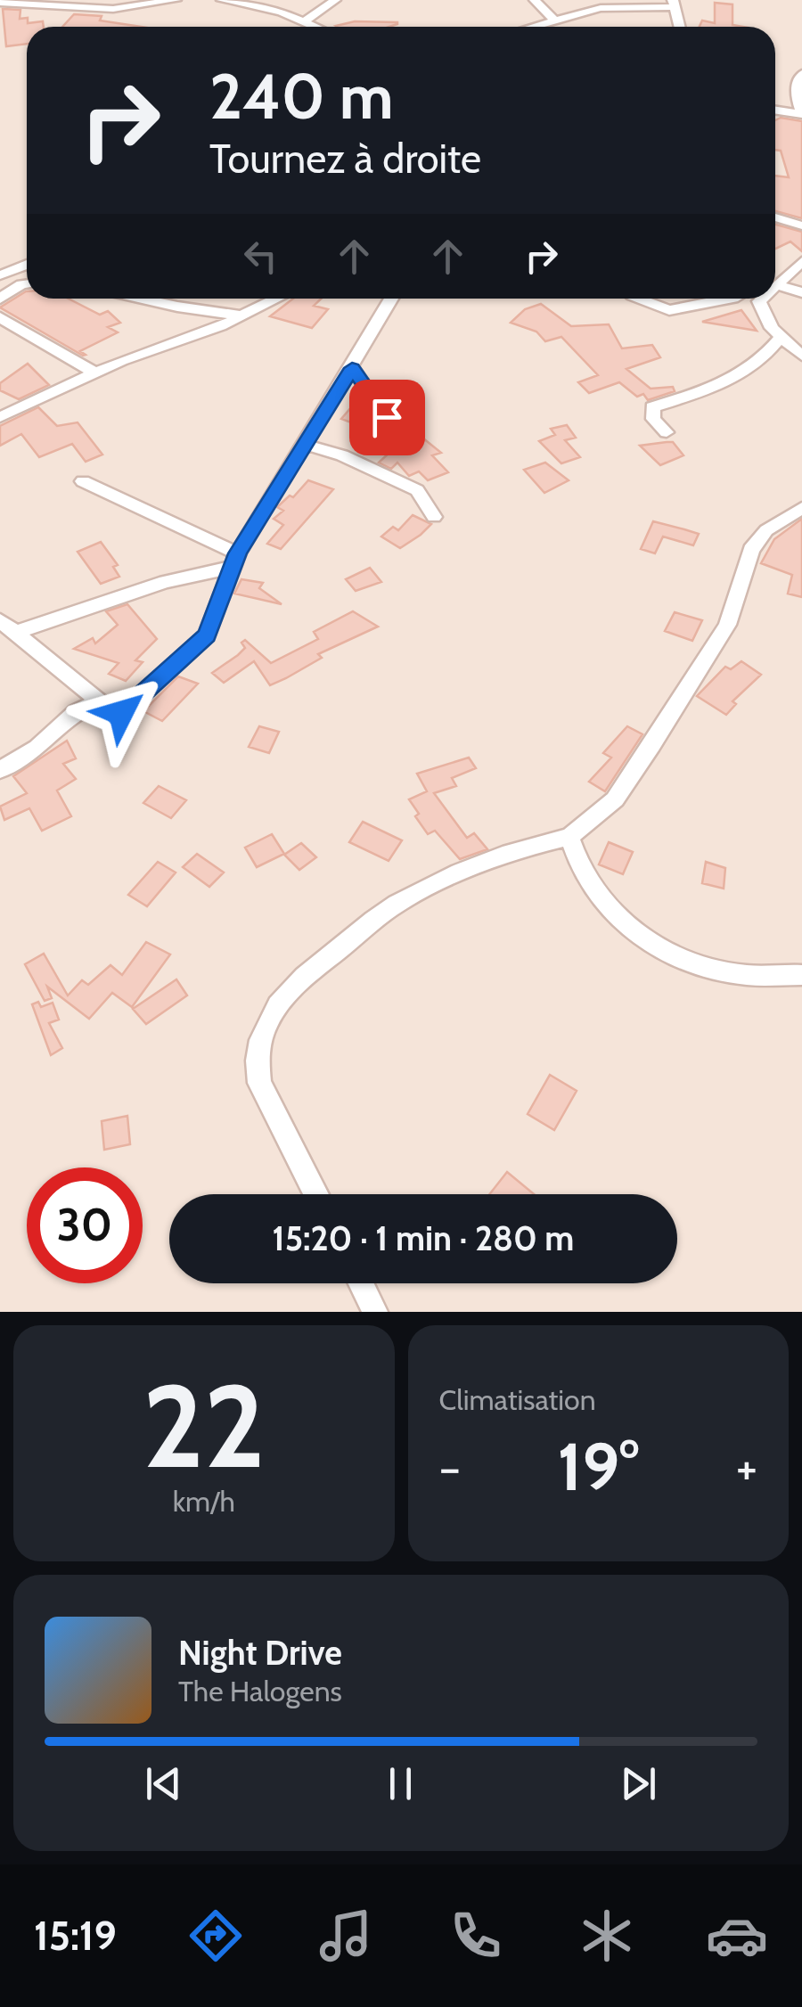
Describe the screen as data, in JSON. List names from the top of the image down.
{
  "page": {
    "turn": ["240 m", "Tournez à droite"],
    "limit": "30",
    "trip": "15:20 · 1 min · 280 m",
    "tile": [
      ["22", "km/h"],
      "Climatisation"
    ],
    "heat": ["−", "19°", "+"],
    "song": ["Night Drive", "The Halogens"],
    "tabs": "15:19"
  }
}
